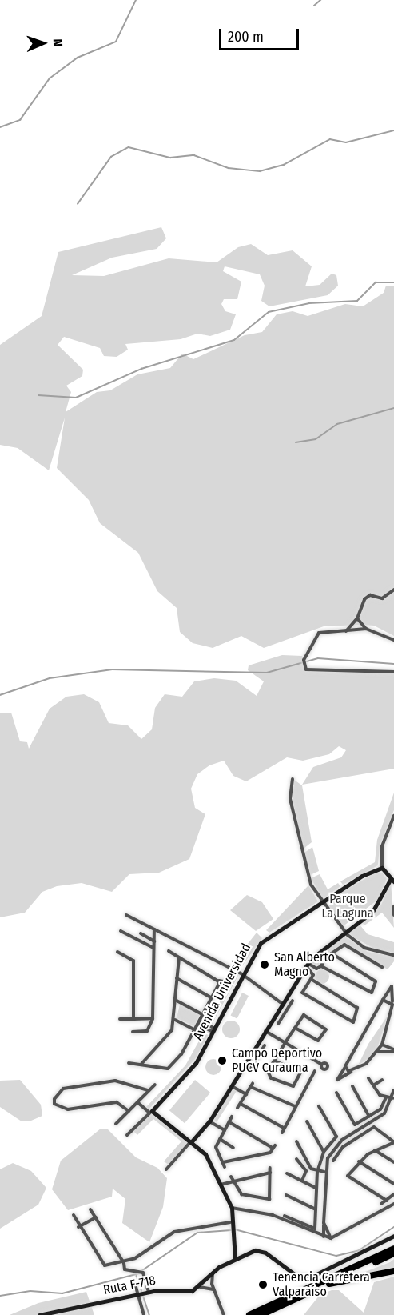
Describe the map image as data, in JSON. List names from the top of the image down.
{
  "streets": {
    "street": ["Avenida Universidad", "Ruta F-718"]
  },
  "parks": ["Parque La Laguna"],
  "places": ["San Alberto Magno", "Campo Deportivo PUCV Curauma", "Tenencia Carretera Valparaíso"],
  "scale_bar": "200 m",
  "north": "right"
}
